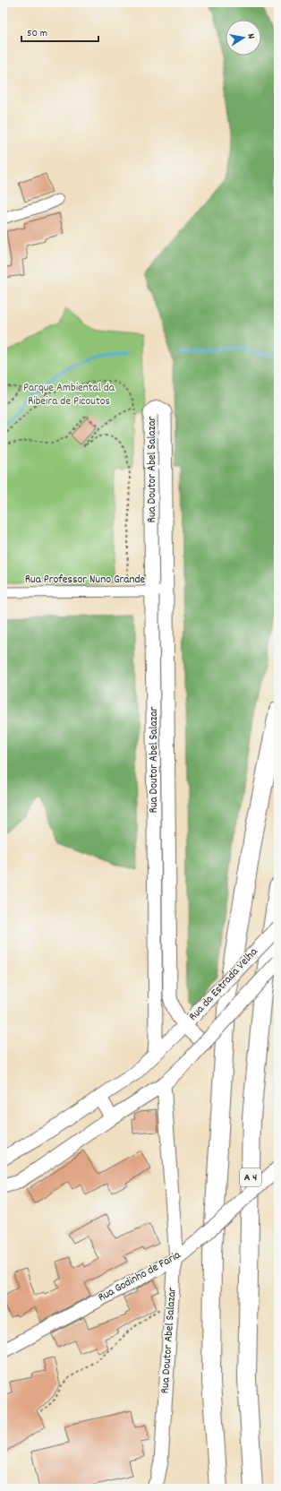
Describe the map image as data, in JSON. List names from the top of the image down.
{
  "streets": {
    "highway": ["A 4"],
    "street": [
      "Rua Doutor Abel Salazar",
      "Rua Professor Nuno Grande",
      "Rua da Estrada Velha",
      "Rua Godinho de Faria"
    ]
  },
  "crossings": [
    ["Rua Doutor Abel Salazar", "Rua Professor Nuno Grande"],
    ["Rua Doutor Abel Salazar", "Rua da Estrada Velha"],
    ["Rua Doutor Abel Salazar", "Rua Godinho de Faria"]
  ],
  "parks": ["Parque Ambiental da Ribeira de Picoutos"],
  "scale_bar": "50 m",
  "north": "right"
}
